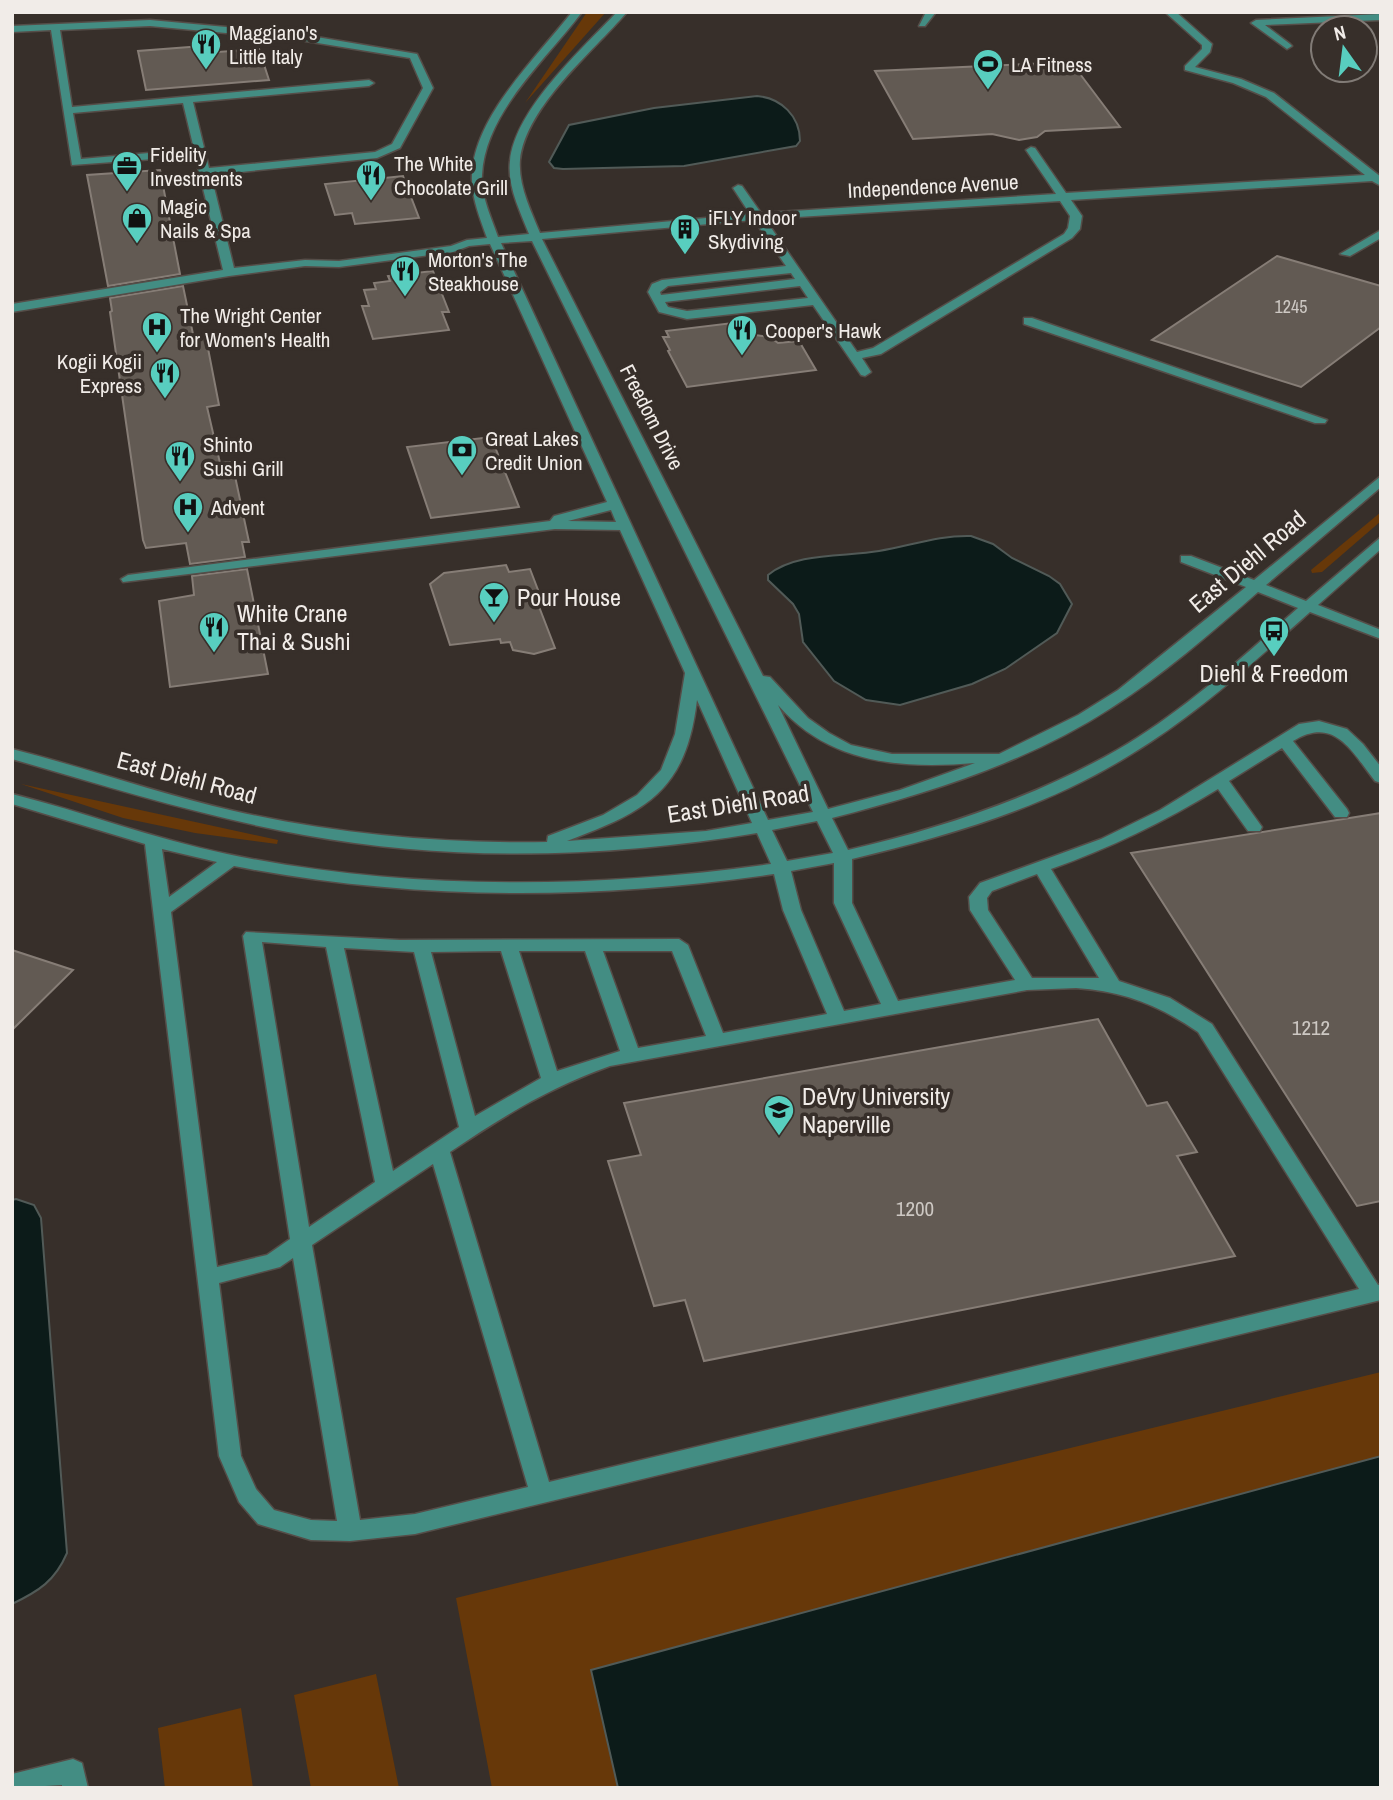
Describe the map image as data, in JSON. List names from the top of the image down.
{
  "streets": {
    "street": ["Independence Avenue", "Freedom Drive", "East Diehl Road"]
  },
  "crossings": [
    ["Independence Avenue", "Freedom Drive"],
    ["Freedom Drive", "East Diehl Road"]
  ],
  "places": {
    "restaurant": [
      "Maggiano's Little Italy",
      "The White Chocolate Grill",
      "Morton's The Steakhouse",
      "Cooper's Hawk",
      "Kogii Kogii Express",
      "Shinto Sushi Grill",
      "White Crane Thai & Sushi"
    ],
    "sports": ["LA Fitness"],
    "office": ["Fidelity Investments"],
    "shop": ["Magic Nails & Spa"],
    "building": ["iFLY Indoor Skydiving"],
    "hospital": ["The Wright Center for Women's Health", "Advent"],
    "bank": ["Great Lakes Credit Union"],
    "bar": ["Pour House"],
    "bus stop": ["Diehl & Freedom"],
    "school or university": ["DeVry University Naperville"]
  },
  "house_numbers": ["1245", "1212", "1200"],
  "north": "top"
}
